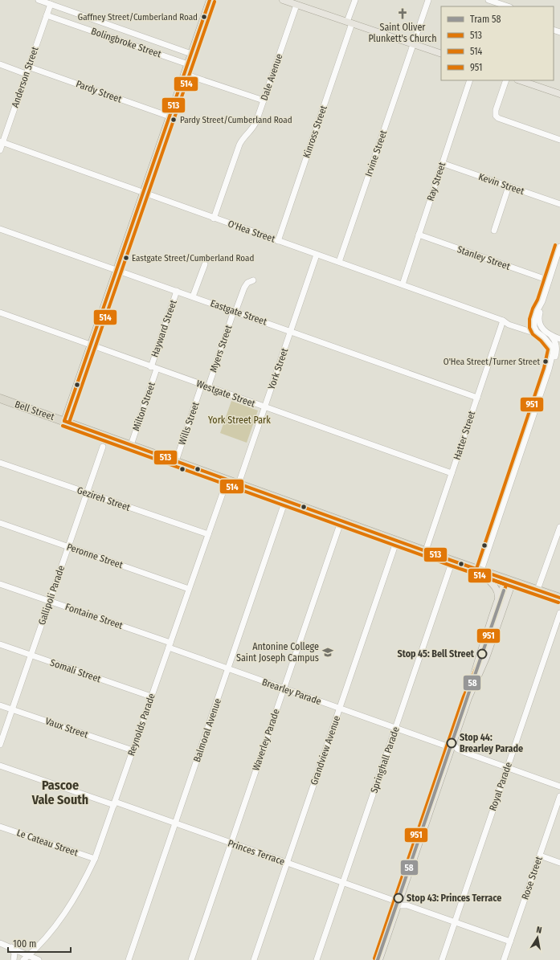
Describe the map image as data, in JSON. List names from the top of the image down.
{
  "streets": {
    "highway": ["Bell Street"],
    "street": [
      "Bolingbroke Street",
      "Anderson Street",
      "Dale Avenue",
      "Pardy Street",
      "Kinross Street",
      "Irvine Street",
      "Ray Street",
      "Kevin Street",
      "O'Hea Street",
      "Stanley Street",
      "Eastgate Street",
      "Hayward Street",
      "Myers Street",
      "York Street",
      "Westgate Street",
      "Milton Street",
      "Wills Street",
      "Hatter Street",
      "Gezireh Street",
      "Peronne Street",
      "Gallipoli Parade",
      "Fontaine Street",
      "Somali Street",
      "Brearley Parade",
      "Reynolds Parade",
      "Vaux Street",
      "Balmoral Avenue",
      "Waverley Parade",
      "Grandview Avenue",
      "Springhall Parade",
      "Royal Parade",
      "Le Cateau Street",
      "Princes Terrace",
      "Rose Street"
    ]
  },
  "crossings": [
    ["Bolingbroke Street", "Anderson Street"],
    ["Anderson Street", "Pardy Street"],
    ["Anderson Street", "O'Hea Street"],
    ["Dale Avenue", "O'Hea Street"],
    ["Kinross Street", "O'Hea Street"],
    ["Irvine Street", "O'Hea Street"],
    ["Ray Street", "Kevin Street"],
    ["Ray Street", "O'Hea Street"],
    ["Ray Street", "Stanley Street"],
    ["O'Hea Street", "York Street"],
    ["O'Hea Street", "Hatter Street"],
    ["Eastgate Street", "Hayward Street"],
    ["Eastgate Street", "Myers Street"],
    ["Eastgate Street", "York Street"],
    ["Eastgate Street", "Hatter Street"],
    ["Hayward Street", "Westgate Street"],
    ["Hayward Street", "Milton Street"],
    ["Myers Street", "Westgate Street"],
    ["York Street", "Westgate Street"],
    ["York Street", "Bell Street"],
    ["Westgate Street", "Milton Street"],
    ["Westgate Street", "Wills Street"],
    ["Westgate Street", "Hatter Street"],
    ["Milton Street", "Bell Street"],
    ["Bell Street", "Wills Street"],
    ["Bell Street", "Hatter Street"],
    ["Bell Street", "Reynolds Parade"],
    ["Bell Street", "Balmoral Avenue"],
    ["Bell Street", "Waverley Parade"],
    ["Bell Street", "Grandview Avenue"],
    ["Bell Street", "Springhall Parade"],
    ["Gezireh Street", "Gallipoli Parade"],
    ["Gezireh Street", "Reynolds Parade"],
    ["Peronne Street", "Gallipoli Parade"],
    ["Peronne Street", "Reynolds Parade"],
    ["Gallipoli Parade", "Fontaine Street"],
    ["Gallipoli Parade", "Somali Street"],
    ["Gallipoli Parade", "Vaux Street"],
    ["Fontaine Street", "Brearley Parade"],
    ["Fontaine Street", "Reynolds Parade"],
    ["Somali Street", "Reynolds Parade"],
    ["Brearley Parade", "Reynolds Parade"],
    ["Brearley Parade", "Balmoral Avenue"],
    ["Brearley Parade", "Waverley Parade"],
    ["Brearley Parade", "Grandview Avenue"],
    ["Brearley Parade", "Springhall Parade"],
    ["Brearley Parade", "Royal Parade"],
    ["Reynolds Parade", "Vaux Street"],
    ["Reynolds Parade", "Le Cateau Street"],
    ["Reynolds Parade", "Princes Terrace"],
    ["Balmoral Avenue", "Princes Terrace"],
    ["Waverley Parade", "Princes Terrace"],
    ["Grandview Avenue", "Princes Terrace"],
    ["Springhall Parade", "Princes Terrace"],
    ["Royal Parade", "Princes Terrace"],
    ["Princes Terrace", "Rose Street"]
  ],
  "districts": ["Pascoe Vale South"],
  "parks": ["York Street Park"],
  "places": {
    "church": ["Saint Oliver Plunkett's Church"],
    "other": [
      "Gaffney Street/Cumberland Road",
      "Pardy Street/Cumberland Road",
      "Eastgate Street/Cumberland Road",
      "O'Hea Street/Turner Street",
      "Stop 45: Bell Street",
      "Stop 44: Brearley Parade",
      "Stop 43: Princes Terrace"
    ],
    "school or university": ["Antonine College Saint Joseph Campus"]
  },
  "lines": [
    "transit line 513",
    "transit line 514",
    "transit line 951",
    "tram line 58"
  ],
  "legend": [
    "Tram 58",
    "513",
    "514",
    "951"
  ],
  "scale_bar": "100 m",
  "north": "top"
}
